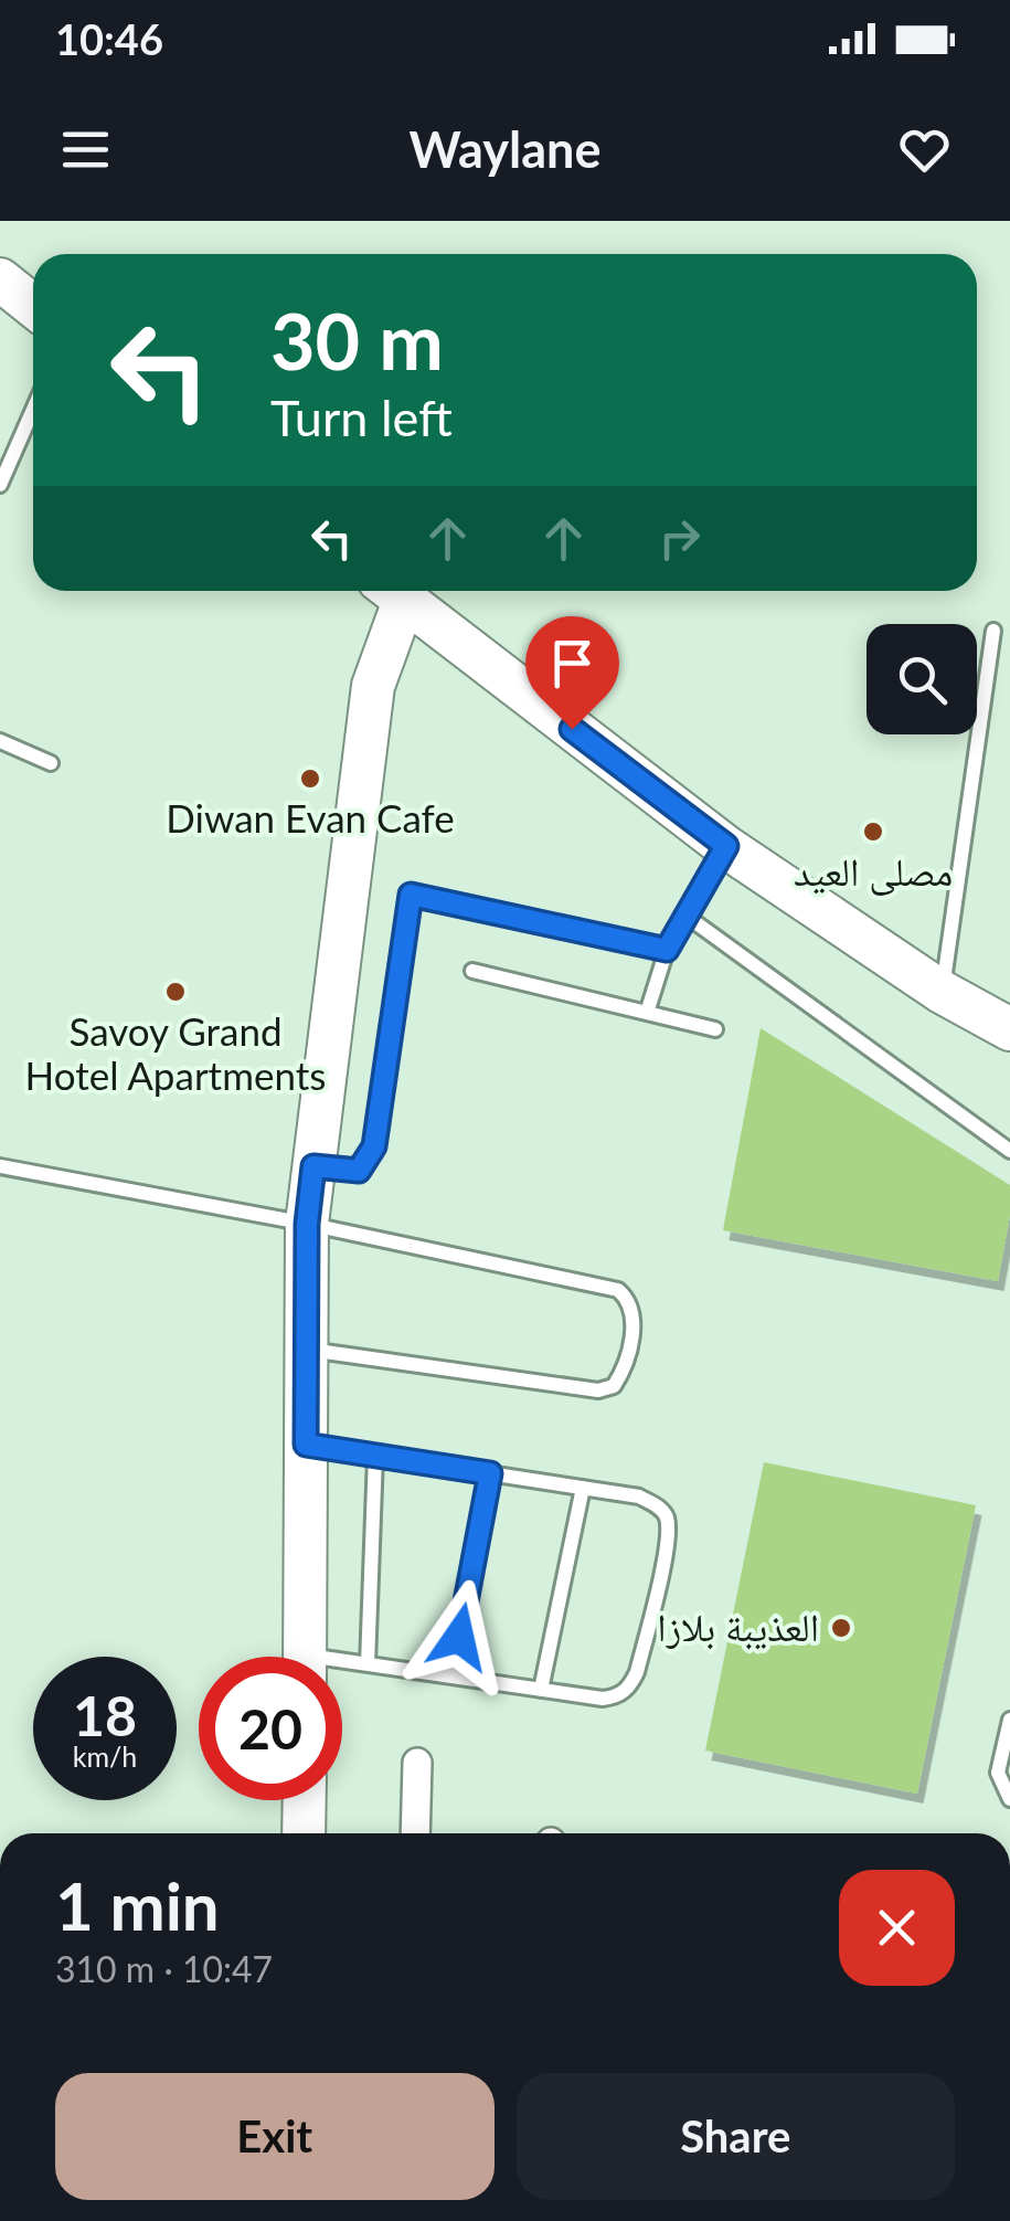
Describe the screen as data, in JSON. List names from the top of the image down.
{
  "places": [
    "Diwan Evan Cafe",
    "مصلى العيد",
    "Savoy Grand Hotel Apartments",
    "العذيبة بلازا"
  ],
  "page": {
    "status": "10:46",
    "header": "Waylane",
    "turn": ["30 m", "Turn left"],
    "speed": "18 km/h",
    "limit": "20",
    "heading": ["1 min", "310 m · 10:47"],
    "buttons": ["Exit", "Share"]
  }
}
